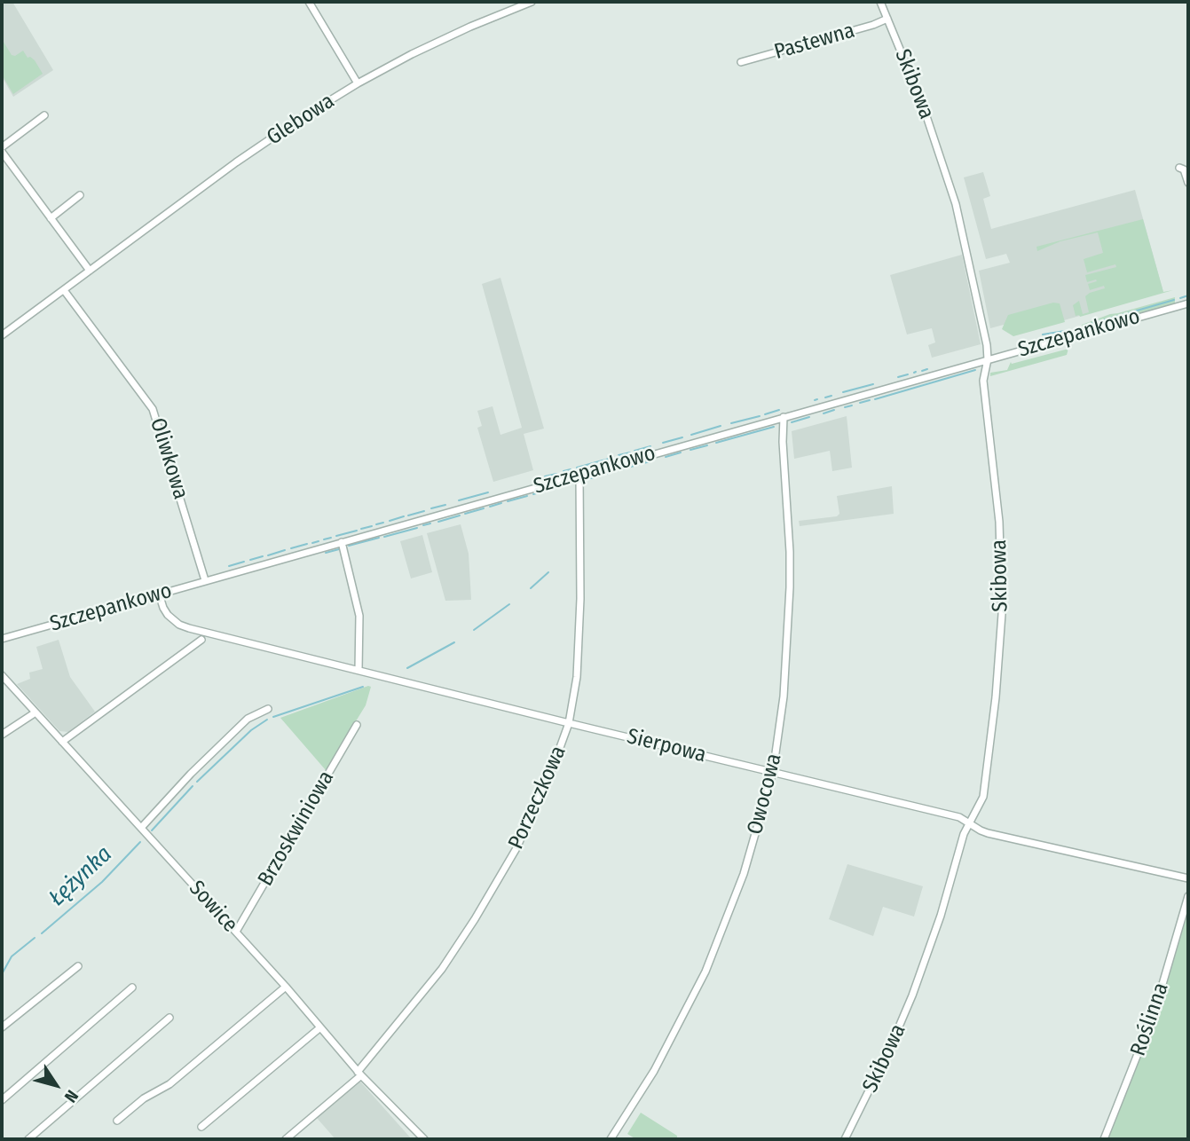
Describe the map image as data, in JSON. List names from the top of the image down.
{
  "streets": {
    "street": [
      "Pastewna",
      "Skibowa",
      "Glebowa",
      "Szczepankowo",
      "Oliwkowa",
      "Sierpowa",
      "Owocowa",
      "Porzeczkowa",
      "Brzoskwiniowa",
      "Sowice",
      "Roślinna"
    ]
  },
  "crossings": [
    ["Pastewna", "Skibowa"],
    ["Skibowa", "Szczepankowo"],
    ["Skibowa", "Sierpowa"],
    ["Glebowa", "Oliwkowa"],
    ["Szczepankowo", "Oliwkowa"],
    ["Szczepankowo", "Sierpowa"],
    ["Szczepankowo", "Owocowa"],
    ["Szczepankowo", "Porzeczkowa"],
    ["Sierpowa", "Owocowa"],
    ["Sierpowa", "Porzeczkowa"],
    ["Porzeczkowa", "Sowice"],
    ["Brzoskwiniowa", "Sowice"]
  ],
  "water": ["Łężynka"],
  "north": "bottom right"
}
